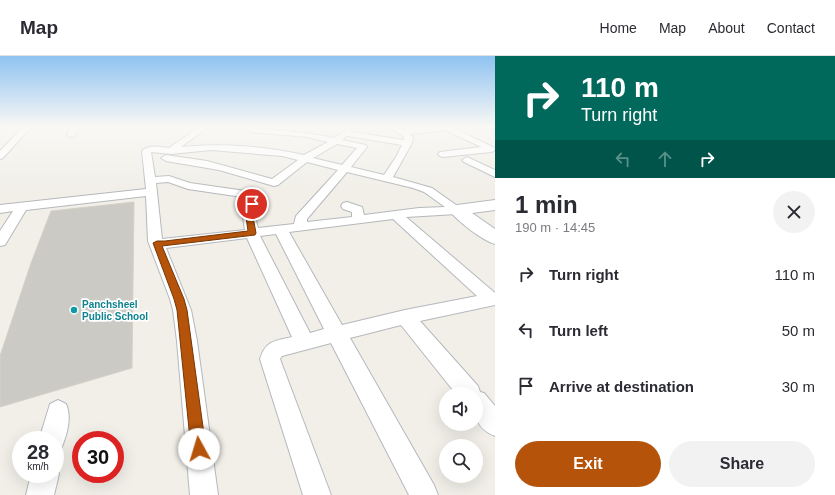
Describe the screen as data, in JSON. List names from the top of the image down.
{
  "places": ["Panchsheel Public School"],
  "page": {
    "header": "Map",
    "nav": [
      "Home",
      "Map",
      "About",
      "Contact"
    ],
    "turn": ["110 m", "Turn right"],
    "heading": ["1 min", "190 m · 14:45"],
    "list": [
      {
        "name": "Turn right",
        "value": "110 m"
      },
      {
        "name": "Turn left",
        "value": "50 m"
      },
      {
        "name": "Arrive at destination",
        "value": "30 m"
      }
    ],
    "speed": "28 km/h",
    "limit": "30",
    "buttons": ["Exit", "Share"]
  }
}
